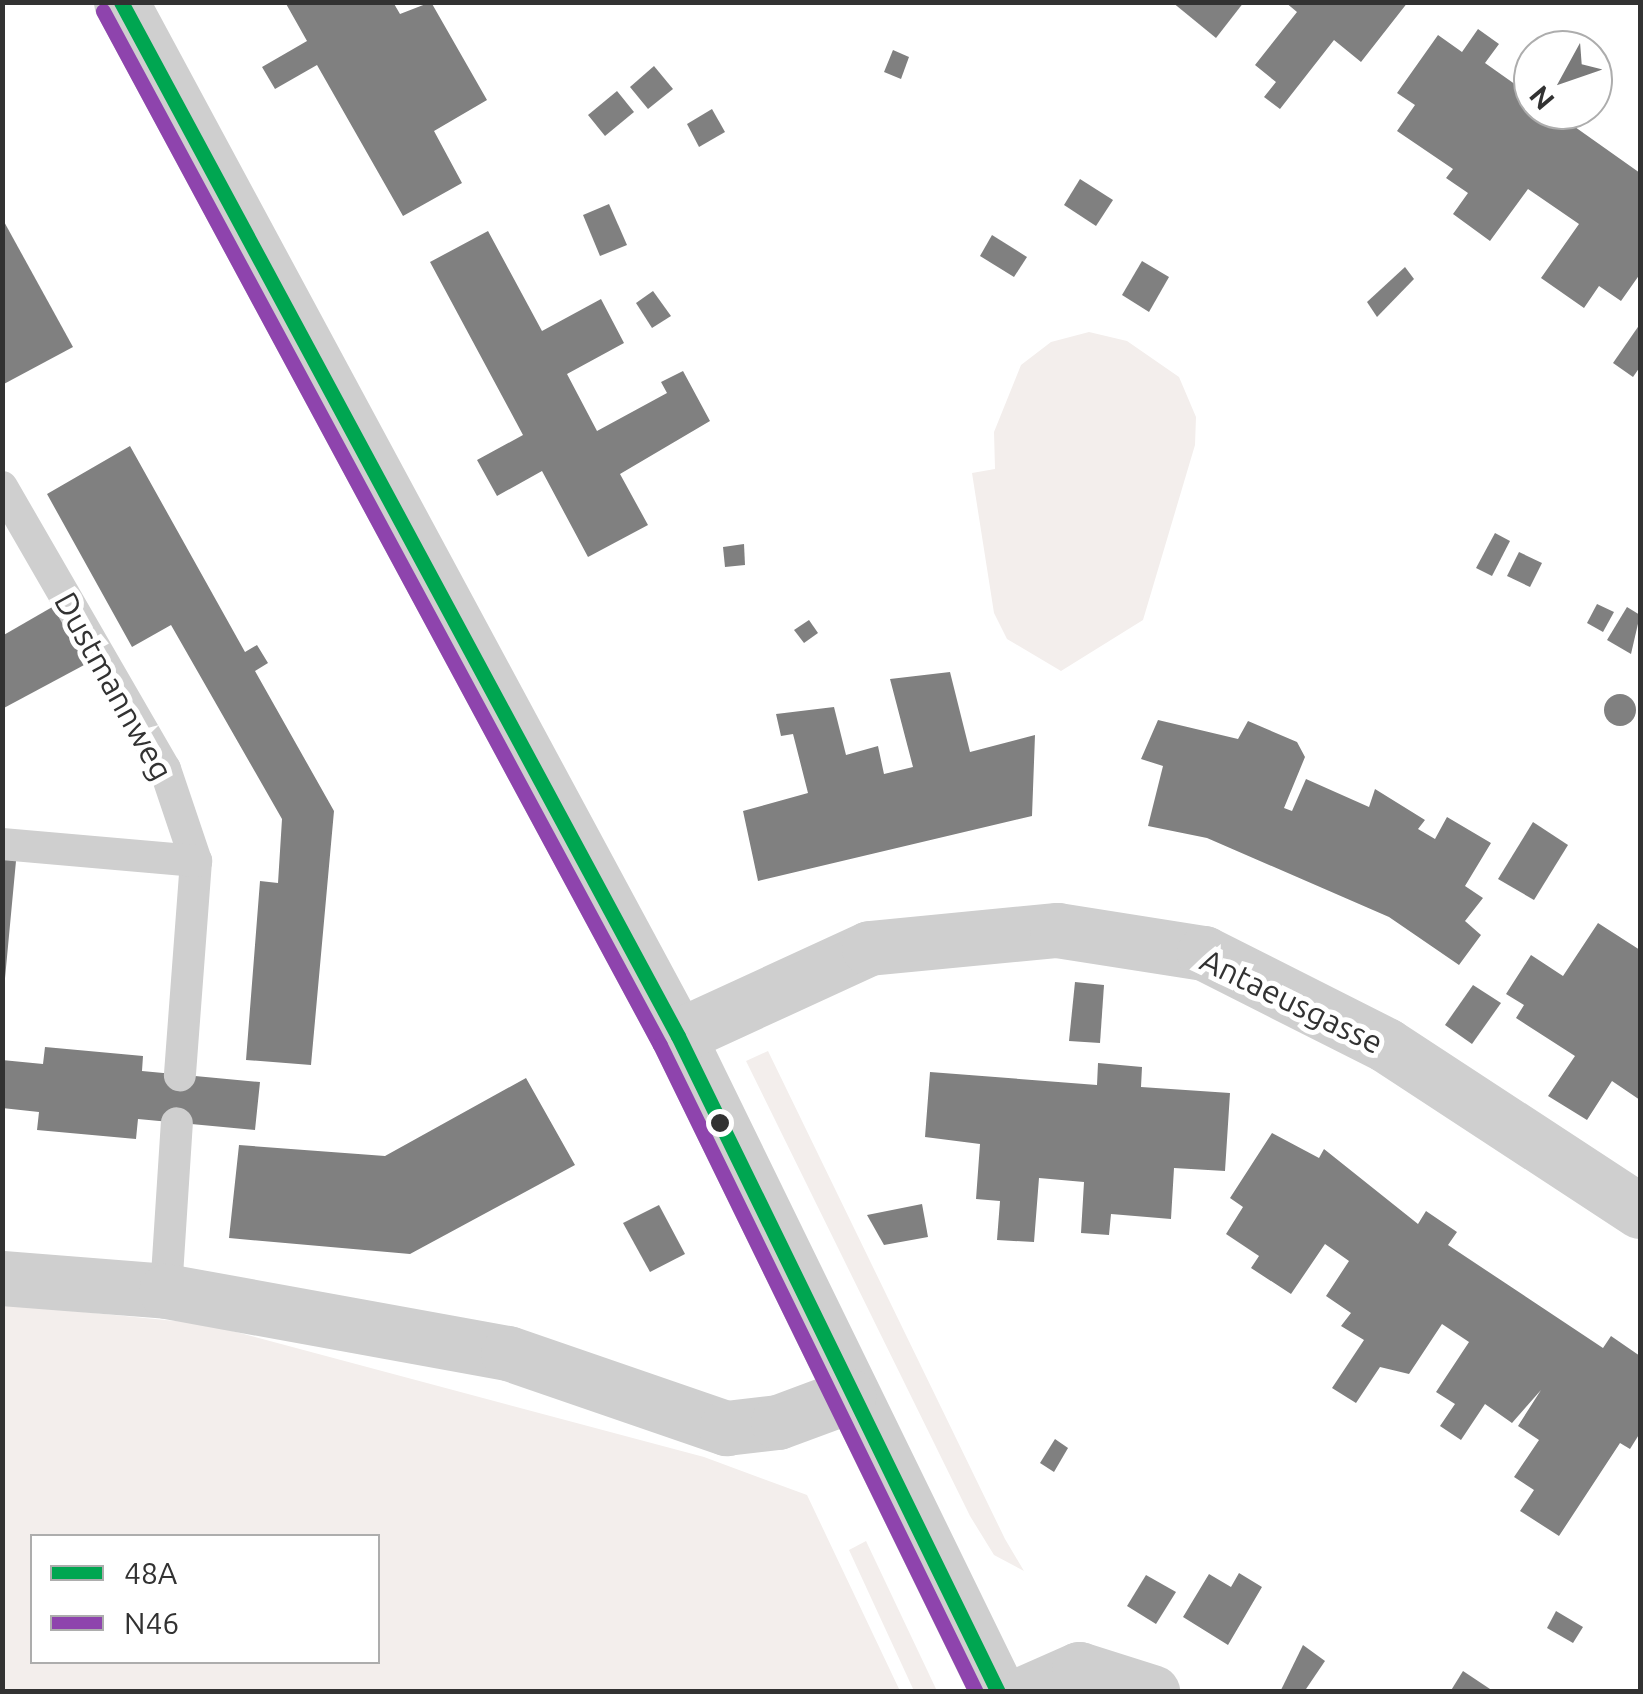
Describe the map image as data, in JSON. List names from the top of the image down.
{
  "streets": {
    "street": ["Antaeusgasse"],
    "lane": ["Dustmannweg"]
  },
  "lines": ["transit line 48A", "transit line N46"],
  "legend": ["48A", "N46"],
  "north": "bottom left"
}
